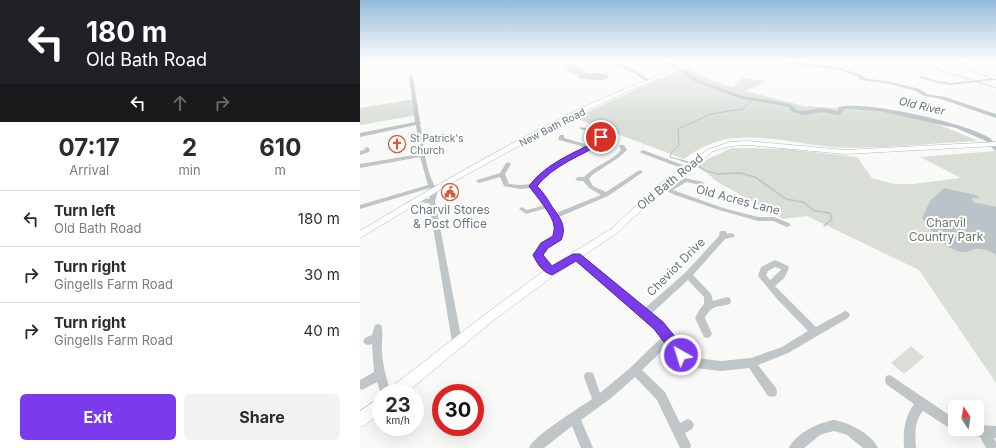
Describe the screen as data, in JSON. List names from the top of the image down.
{
  "streets": {
    "main road": ["New Bath Road", "Old Bath Road"],
    "street": ["Old Acres Lane", "Cheviot Drive"]
  },
  "crossings": [
    ["Old Bath Road", "Old Acres Lane"]
  ],
  "water": ["Old River"],
  "parks": ["Charvil Country Park"],
  "places": {
    "church": ["St Patrick's Church"],
    "public building": ["Charvil Stores & Post Office"]
  },
  "north": "top",
  "page": {
    "turn": ["180 m", "Old Bath Road"],
    "eta": [
      "07:17",
      "Arrival",
      "2",
      "min",
      "610",
      "m"
    ],
    "list": [
      {
        "name": "Turn left",
        "note": "Old Bath Road",
        "value": "180 m"
      },
      {
        "name": "Turn right",
        "note": "Gingells Farm Road",
        "value": "30 m"
      },
      {
        "name": "Turn right",
        "note": "Gingells Farm Road",
        "value": "40 m"
      }
    ],
    "speed": "23 km/h",
    "limit": "30",
    "buttons": ["Exit", "Share"]
  }
}
